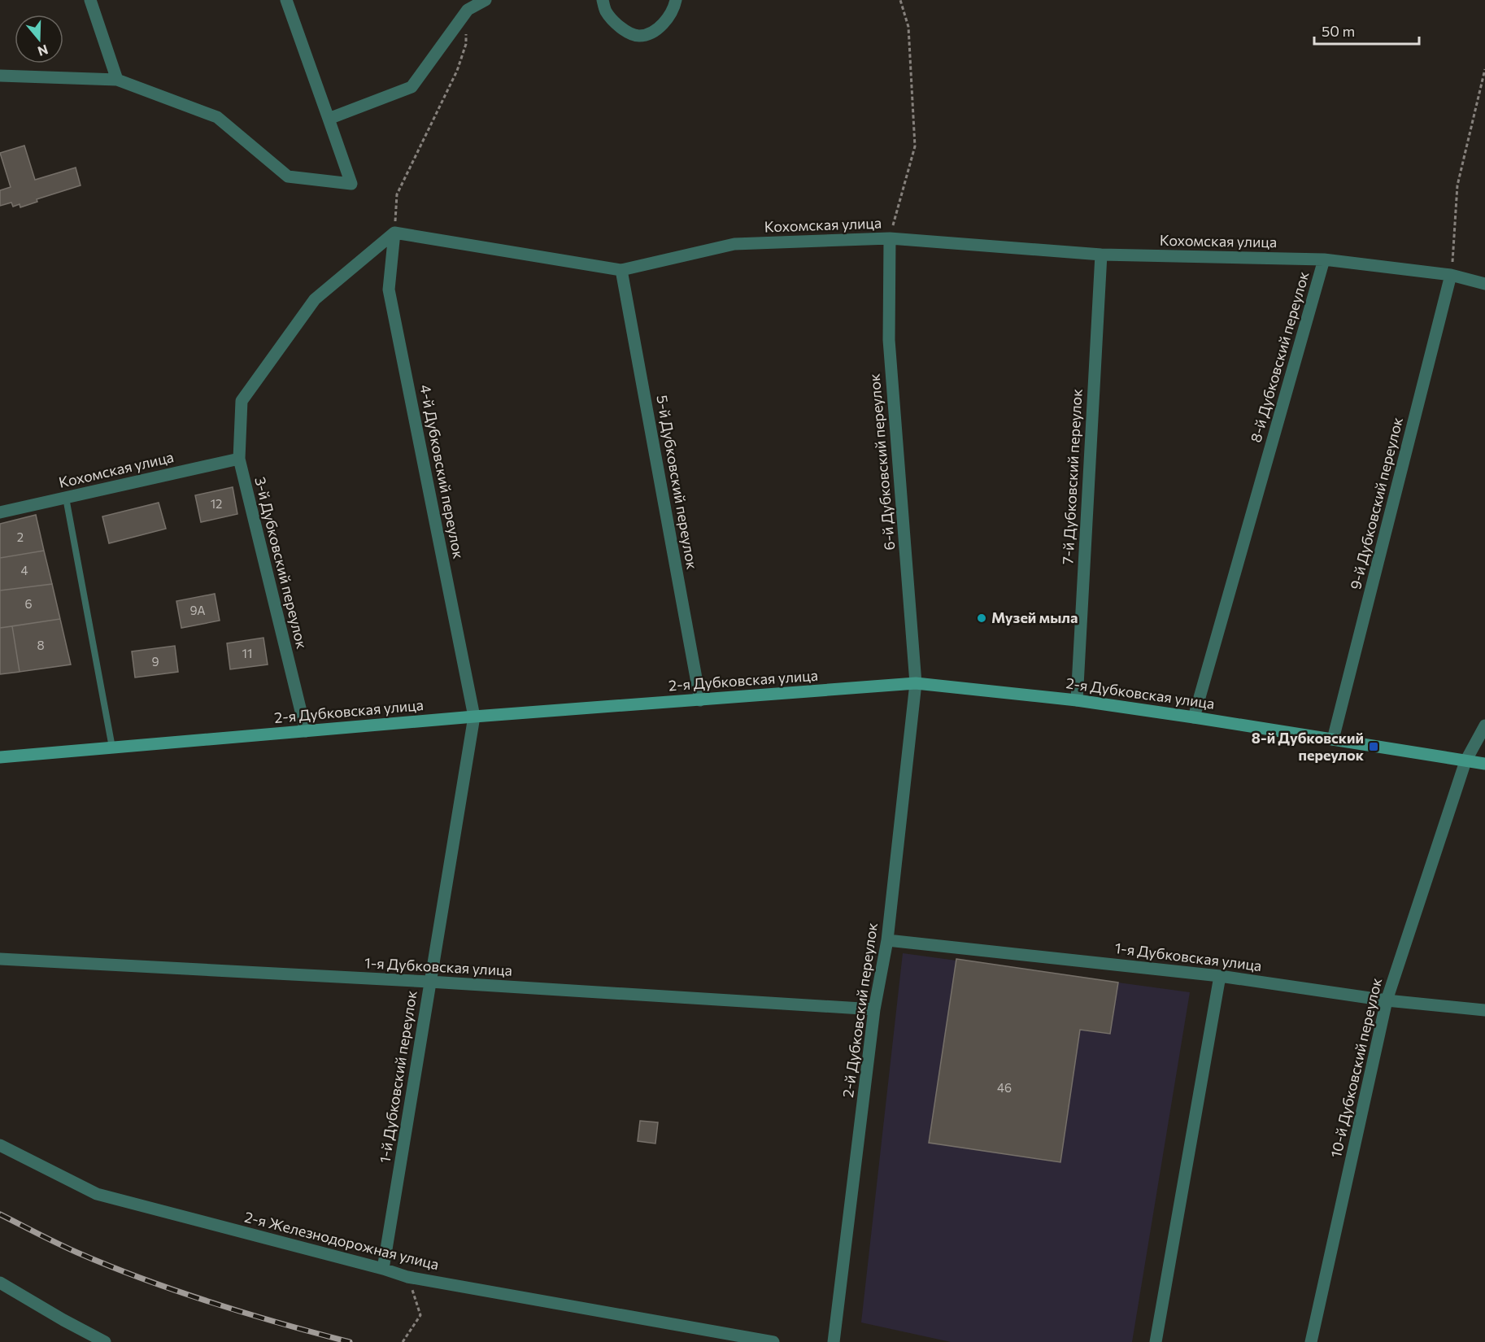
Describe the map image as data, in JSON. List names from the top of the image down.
{
  "streets": {
    "main road": ["2-я Дубковская улица"],
    "street": [
      "Кохомская улица",
      "8-й Дубковский переулок",
      "6-й Дубковский переулок",
      "4-й Дубковский переулок",
      "7-й Дубковский переулок",
      "5-й Дубковский переулок",
      "9-й Дубковский переулок",
      "3-й Дубковский переулок",
      "1-я Дубковская улица",
      "2-й Дубковский переулок",
      "10-й Дубковский переулок",
      "1-й Дубковский переулок",
      "2-я Железнодорожная улица"
    ]
  },
  "crossings": [
    ["Кохомская улица", "8-й Дубковский переулок"],
    ["Кохомская улица", "6-й Дубковский переулок"],
    ["Кохомская улица", "4-й Дубковский переулок"],
    ["Кохомская улица", "7-й Дубковский переулок"],
    ["Кохомская улица", "5-й Дубковский переулок"],
    ["Кохомская улица", "9-й Дубковский переулок"],
    ["Кохомская улица", "3-й Дубковский переулок"],
    ["8-й Дубковский переулок", "2-я Дубковская улица"],
    ["6-й Дубковский переулок", "2-я Дубковская улица"],
    ["6-й Дубковский переулок", "2-й Дубковский переулок"],
    ["4-й Дубковский переулок", "3-й Дубковский переулок"],
    ["4-й Дубковский переулок", "2-я Дубковская улица"],
    ["4-й Дубковский переулок", "1-й Дубковский переулок"],
    ["7-й Дубковский переулок", "2-я Дубковская улица"],
    ["5-й Дубковский переулок", "2-я Дубковская улица"],
    ["9-й Дубковский переулок", "2-я Дубковская улица"],
    ["3-й Дубковский переулок", "2-я Дубковская улица"],
    ["2-я Дубковская улица", "2-й Дубковский переулок"],
    ["2-я Дубковская улица", "10-й Дубковский переулок"],
    ["2-я Дубковская улица", "1-й Дубковский переулок"],
    ["1-я Дубковская улица", "2-й Дубковский переулок"],
    ["1-я Дубковская улица", "10-й Дубковский переулок"],
    ["1-я Дубковская улица", "1-й Дубковский переулок"],
    ["1-й Дубковский переулок", "2-я Железнодорожная улица"]
  ],
  "places": {
    "other": ["Музей мыла"],
    "transit": ["8-й Дубковский переулок"]
  },
  "house_numbers": [
    "12",
    "2",
    "4",
    "6",
    "9А",
    "8",
    "11",
    "9",
    "46"
  ],
  "scale_bar": "50 m",
  "north": "bottom"
}
